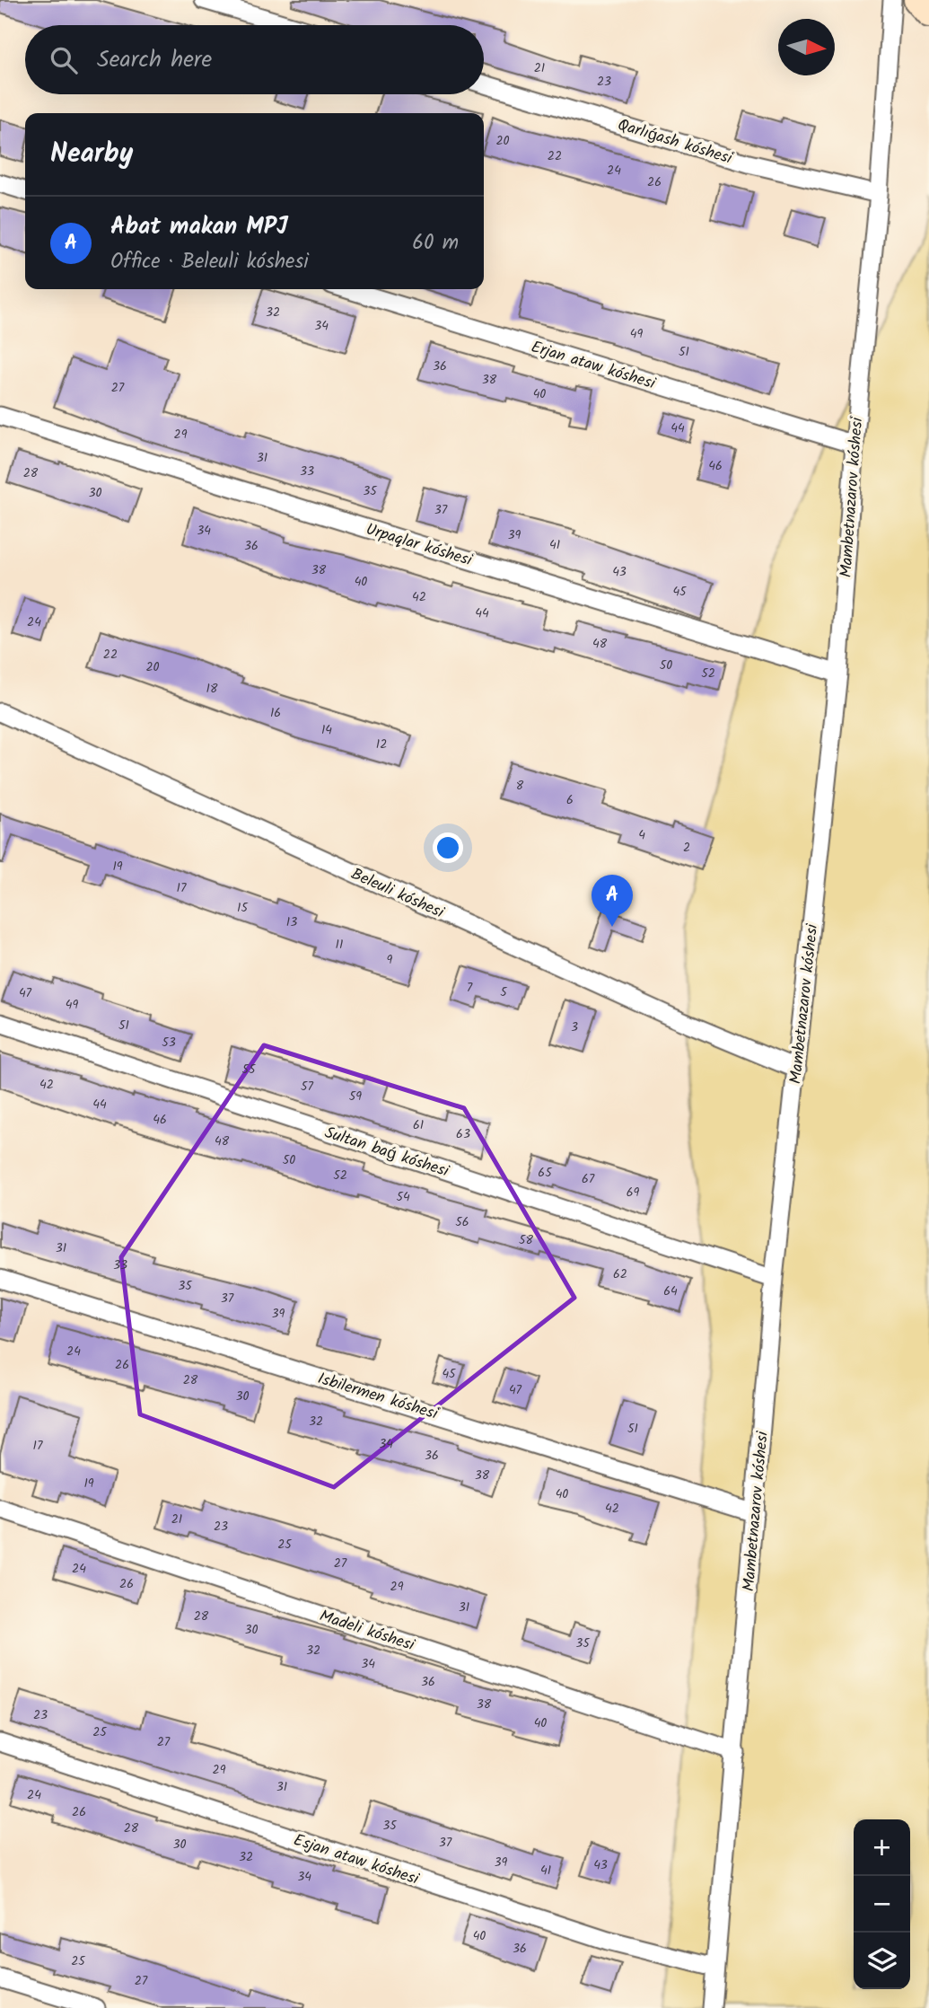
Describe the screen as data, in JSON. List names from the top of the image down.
{
  "streets": {
    "street": [
      "Qarlıǵash kóshesi",
      "Erjan ataw kóshesi",
      "Mambetnazarov kóshesi",
      "Urpaqlar kóshesi",
      "Beleuli kóshesi",
      "Sultan baǵ kóshesi",
      "Isbilermen kóshesi",
      "Madeli kóshesi",
      "Esjan ataw kóshesi"
    ]
  },
  "crossings": [
    ["Qarlıǵash kóshesi", "Mambetnazarov kóshesi"],
    ["Erjan ataw kóshesi", "Mambetnazarov kóshesi"],
    ["Mambetnazarov kóshesi", "Urpaqlar kóshesi"],
    ["Mambetnazarov kóshesi", "Beleuli kóshesi"],
    ["Mambetnazarov kóshesi", "Sultan baǵ kóshesi"],
    ["Mambetnazarov kóshesi", "Isbilermen kóshesi"],
    ["Mambetnazarov kóshesi", "Madeli kóshesi"],
    ["Mambetnazarov kóshesi", "Esjan ataw kóshesi"]
  ],
  "house_numbers": [
    "21",
    "23",
    "20",
    "22",
    "24",
    "26",
    "32",
    "34",
    "49",
    "51",
    "36",
    "38",
    "27",
    "40",
    "44",
    "29",
    "31",
    "46",
    "33",
    "28",
    "35",
    "30",
    "37",
    "34",
    "39",
    "41",
    "36",
    "38",
    "43",
    "40",
    "45",
    "42",
    "44",
    "24",
    "48",
    "22",
    "50",
    "20",
    "52",
    "18",
    "16",
    "14",
    "12",
    "8",
    "6",
    "4",
    "2",
    "19",
    "17",
    "15",
    "13",
    "11",
    "9",
    "7",
    "5",
    "47",
    "49",
    "51",
    "3",
    "53",
    "55",
    "42",
    "57",
    "59",
    "44",
    "46",
    "61",
    "63",
    "48",
    "50",
    "65",
    "52",
    "67",
    "69",
    "54",
    "56",
    "58",
    "31",
    "33",
    "62",
    "35",
    "64",
    "37",
    "39",
    "24",
    "26",
    "45",
    "28",
    "47",
    "30",
    "32",
    "51",
    "34",
    "17",
    "36",
    "38",
    "19",
    "40",
    "42",
    "21",
    "23",
    "25",
    "27",
    "24",
    "26",
    "29",
    "31",
    "28",
    "30",
    "35",
    "32",
    "34",
    "36",
    "38",
    "23",
    "40",
    "25",
    "27",
    "29",
    "31",
    "24",
    "26",
    "35",
    "28",
    "37",
    "30",
    "32",
    "39",
    "43",
    "41",
    "34",
    "40",
    "36",
    "25",
    "27"
  ],
  "north": "right",
  "page": {
    "search": "Search here",
    "heading": "Nearby",
    "list": [
      {
        "mark": "A",
        "name": "Abat makan MPJ",
        "note": "Office · Beleuli kóshesi",
        "value": "60 m"
      }
    ],
    "pins": "A",
    "map_buttons": ["+", "−"]
  }
}
